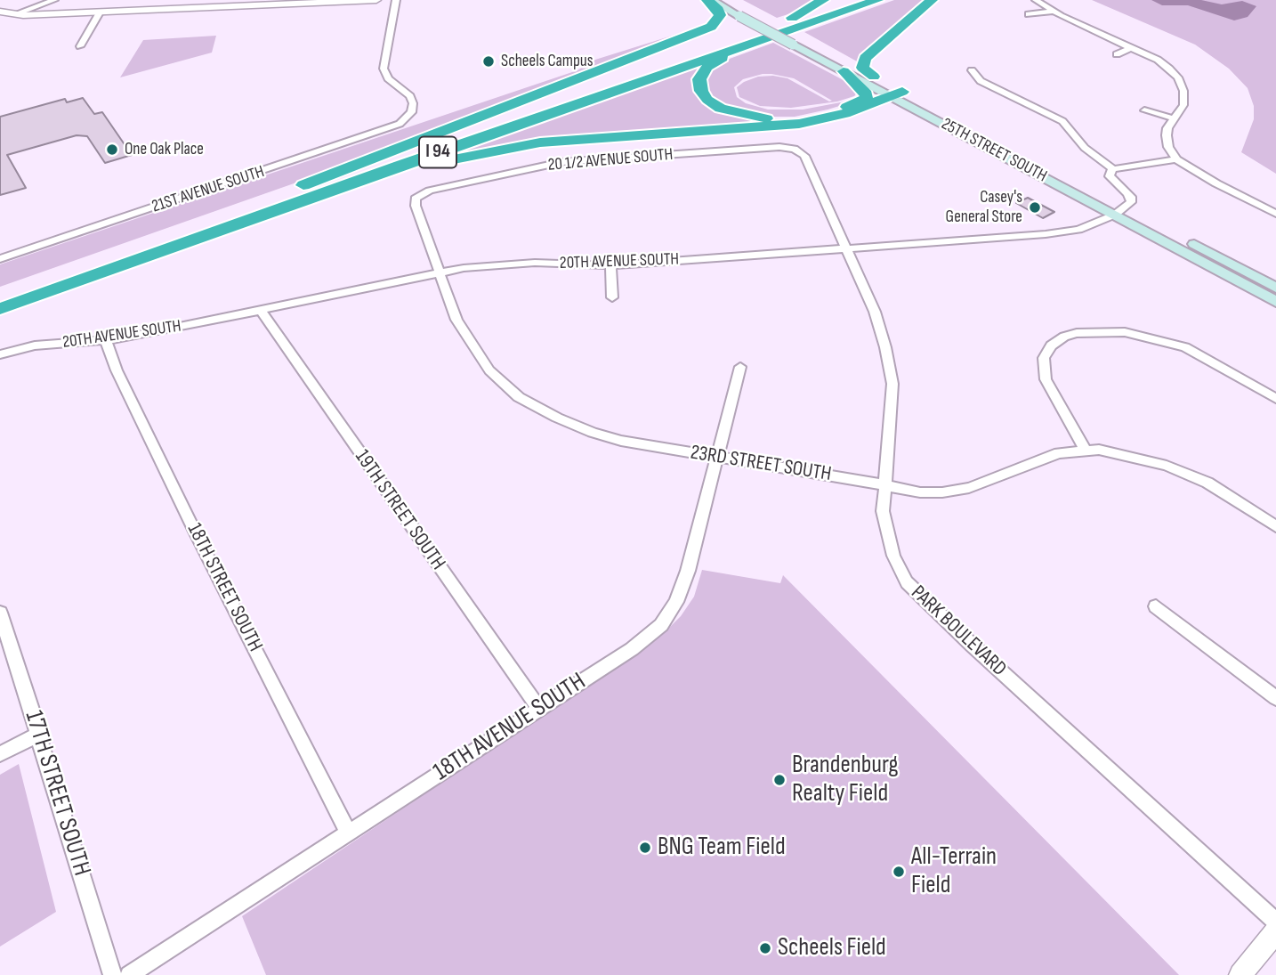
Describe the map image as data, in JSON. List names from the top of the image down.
{
  "streets": {
    "highway": ["I 94"],
    "main road": ["25TH STREET SOUTH"],
    "street": [
      "20 1/2 AVENUE SOUTH",
      "21ST AVENUE SOUTH",
      "20TH AVENUE SOUTH",
      "23RD STREET SOUTH",
      "19TH STREET SOUTH",
      "18TH STREET SOUTH",
      "PARK BOULEVARD",
      "18TH AVENUE SOUTH",
      "17TH STREET SOUTH"
    ]
  },
  "crossings": [
    ["25TH STREET SOUTH", "20TH AVENUE SOUTH"],
    ["20 1/2 AVENUE SOUTH", "23RD STREET SOUTH"],
    ["20 1/2 AVENUE SOUTH", "PARK BOULEVARD"],
    ["20TH AVENUE SOUTH", "23RD STREET SOUTH"],
    ["20TH AVENUE SOUTH", "19TH STREET SOUTH"],
    ["20TH AVENUE SOUTH", "18TH STREET SOUTH"],
    ["20TH AVENUE SOUTH", "PARK BOULEVARD"],
    ["23RD STREET SOUTH", "PARK BOULEVARD"],
    ["23RD STREET SOUTH", "18TH AVENUE SOUTH"],
    ["19TH STREET SOUTH", "18TH AVENUE SOUTH"],
    ["18TH STREET SOUTH", "18TH AVENUE SOUTH"]
  ],
  "places": [
    "Scheels Campus",
    "One Oak Place",
    "Casey's General Store",
    "Brandenburg Realty Field",
    "BNG Team Field",
    "All-Terrain Field",
    "Scheels Field"
  ]
}
